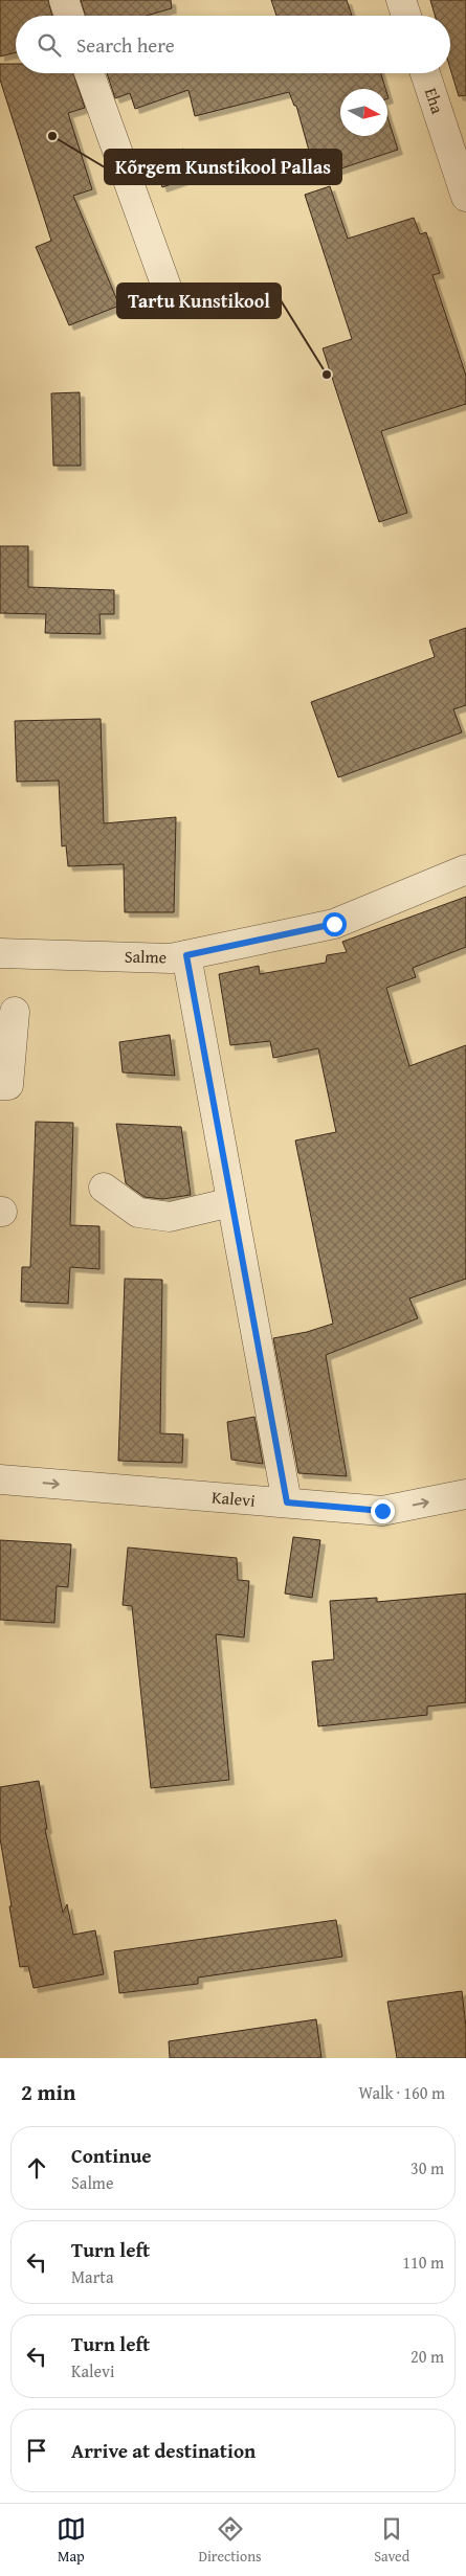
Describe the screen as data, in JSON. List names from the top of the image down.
{
  "streets": {
    "street": ["Eha", "Salme", "Kalevi"]
  },
  "one_way": ["Kalevi"],
  "places": ["Kõrgem Kunstikool Pallas", "Tartu Kunstikool"],
  "north": "right",
  "page": {
    "search": "Search here",
    "heading": ["2 min", "Walk · 160 m"],
    "list": [
      ["Continue", "Salme", "30 m"],
      ["Turn left", "Marta", "110 m"],
      ["Turn left", "Kalevi", "20 m"],
      "Arrive at destination"
    ],
    "nav": ["Map", "Directions", "Saved"]
  }
}
